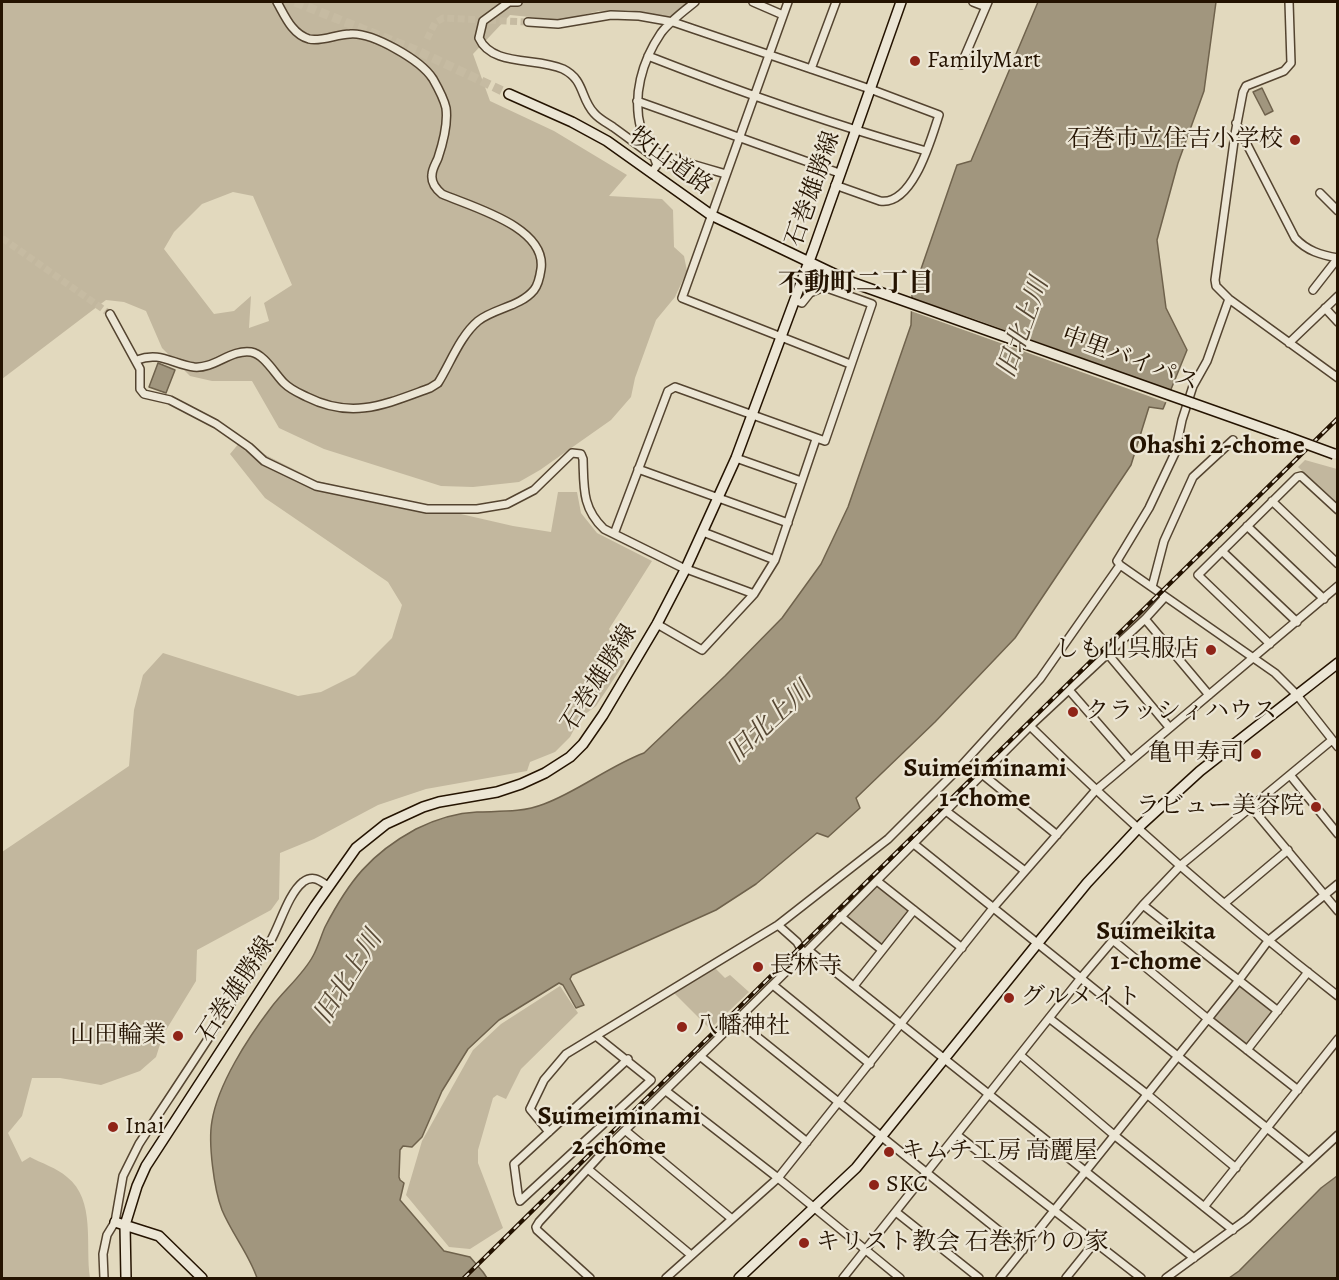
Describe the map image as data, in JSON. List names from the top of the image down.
{
  "streets": {
    "street": ["牧山道路", "石巻雄勝線", "中里バイパス"]
  },
  "crossings": [
    ["牧山道路", "石巻雄勝線"],
    ["牧山道路", "中里バイパス"],
    ["石巻雄勝線", "中里バイパス"]
  ],
  "districts": [
    "不動町二丁目",
    "Ohashi 2-chome",
    "Suimeiminami 1-chome",
    "Suimeikita 1-chome",
    "Suimeiminami 2-chome"
  ],
  "water": ["旧北上川"],
  "places": [
    "FamilyMart",
    "石巻市立住吉小学校",
    "しも山呉服店",
    "クラッシィハウス",
    "亀甲寿司",
    "ラビュー美容院",
    "長林寺",
    "グルメイト",
    "八幡神社",
    "山田輪業",
    "Inai",
    "キムチ工房 高麗屋",
    "SKC",
    "キリスト教会 石巻祈りの家"
  ]
}
